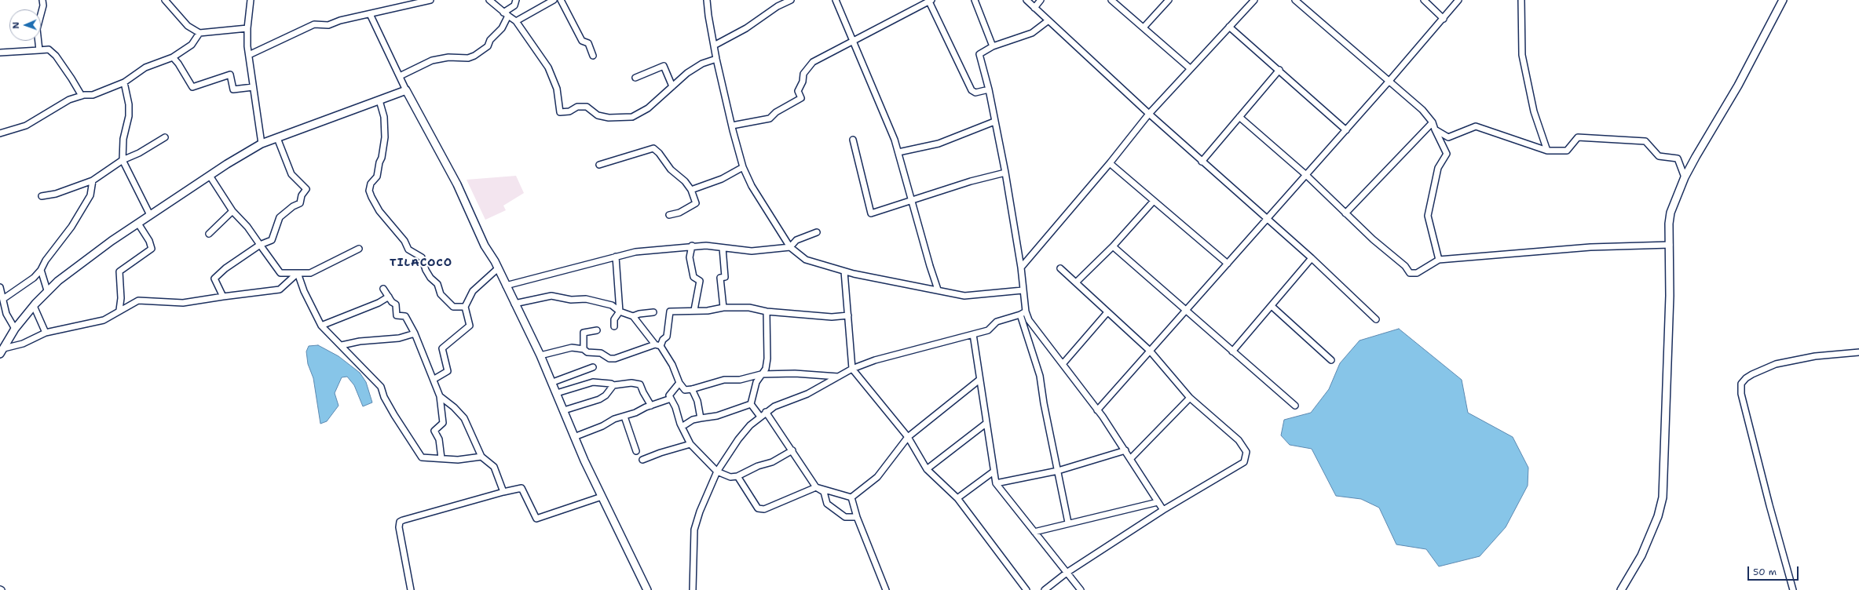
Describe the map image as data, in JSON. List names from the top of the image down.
{
  "districts": ["TILACOCO"],
  "scale_bar": "50 m",
  "north": "left"
}
